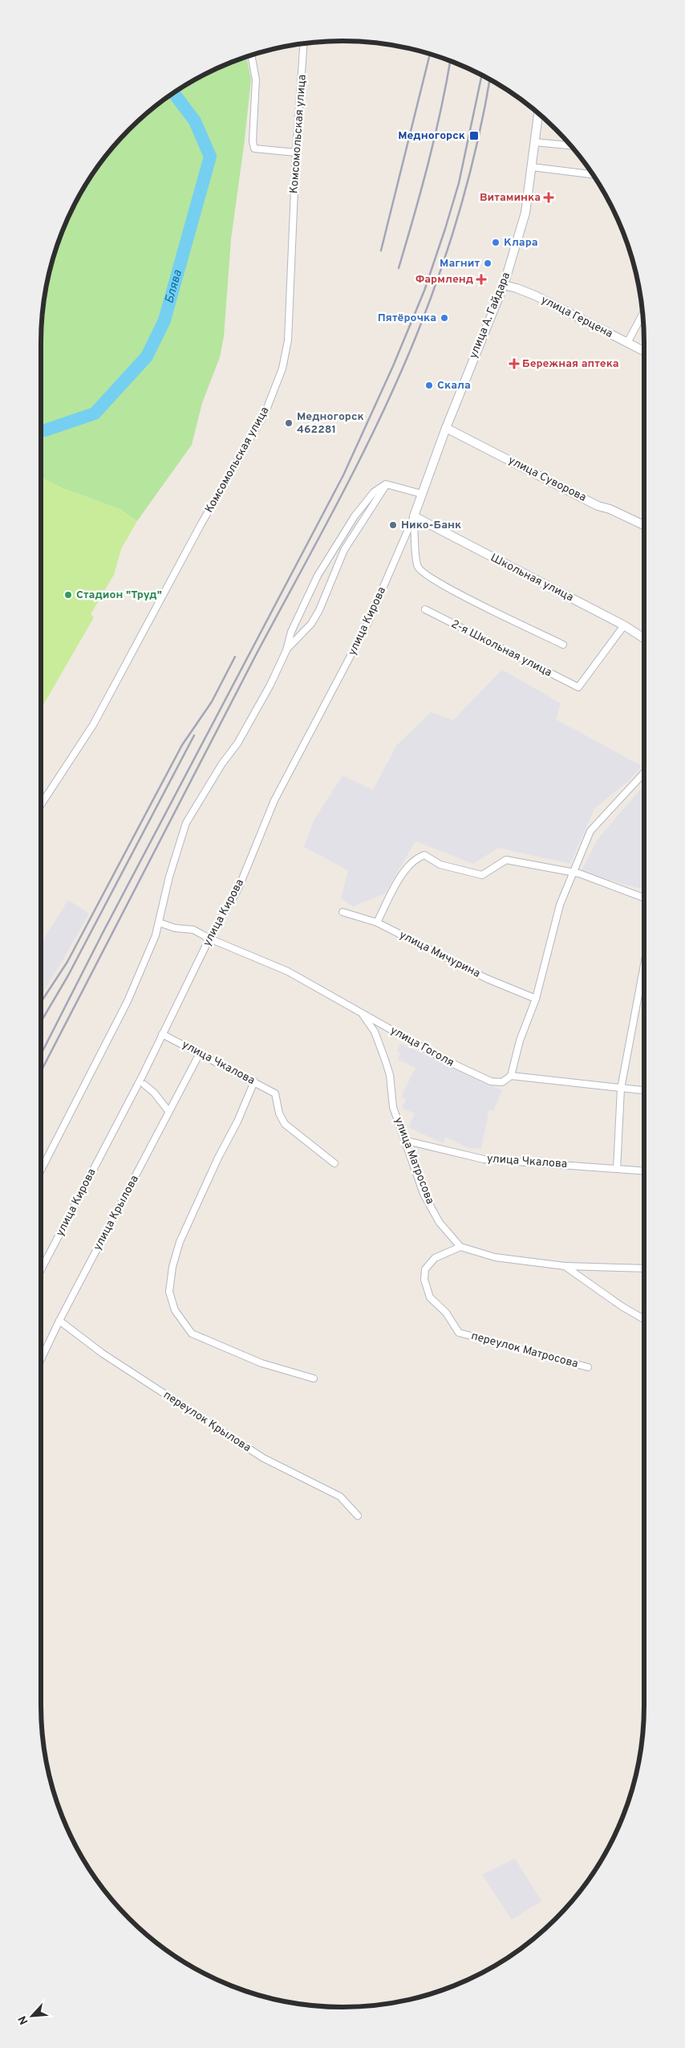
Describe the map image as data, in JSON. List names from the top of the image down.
{
  "streets": {
    "street": [
      "Комсомольская улица",
      "улица А. Гайдара",
      "улица Герцена",
      "улица Суворова",
      "Школьная улица",
      "улица Кирова",
      "2-я Школьная улица",
      "улица Мичурина",
      "улица Гоголя",
      "улица Чкалова",
      "улица Матросова",
      "улица Крылова",
      "переулок Матросова",
      "переулок Крылова"
    ]
  },
  "crossings": [
    ["улица А. Гайдара", "улица Герцена"],
    ["улица А. Гайдара", "улица Суворова"],
    ["улица А. Гайдара", "Школьная улица"],
    ["улица А. Гайдара", "улица Кирова"],
    ["Школьная улица", "улица Кирова"],
    ["Школьная улица", "2-я Школьная улица"],
    ["улица Кирова", "улица Гоголя"],
    ["улица Кирова", "улица Чкалова"],
    ["улица Гоголя", "улица Матросова"],
    ["улица Чкалова", "улица Матросова"],
    ["улица Чкалова", "улица Крылова"],
    ["улица Матросова", "переулок Матросова"],
    ["улица Крылова", "переулок Крылова"]
  ],
  "water": ["Блява"],
  "places": {
    "transit": ["Медногорск"],
    "health": ["Витаминка", "Фармленд", "Бережная аптека"],
    "other": [
      "Клара",
      "Магнит",
      "Пятёрочка",
      "Скала",
      "Медногорск 462281",
      "Нико-Банк",
      "Стадион \"Труд\""
    ]
  },
  "north": "bottom left"
}
